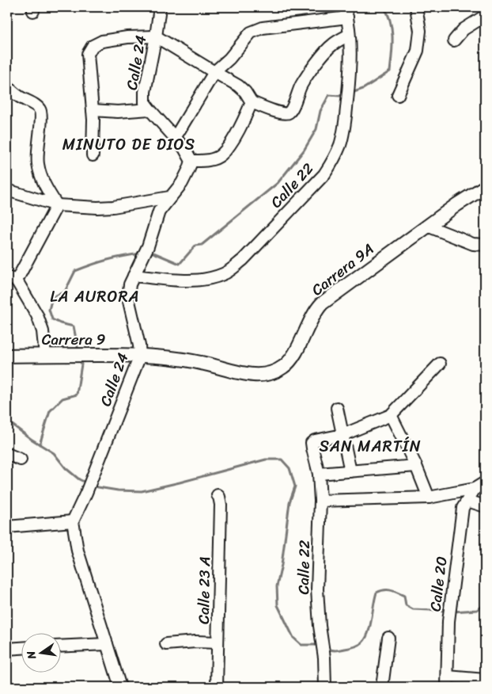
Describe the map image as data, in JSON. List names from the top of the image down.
{
  "streets": {
    "main road": ["Carrera 9A", "Carrera 9"],
    "street": [
      "Calle 24",
      "Calle 22",
      "Calle 20",
      "Calle 23 A"
    ]
  },
  "crossings": [
    ["Calle 24", "Calle 22"],
    ["Calle 24", "Carrera 9A"],
    ["Calle 24", "Carrera 9"],
    ["Carrera 9A", "Carrera 9"]
  ],
  "districts": ["MINUTO DE DIOS", "LA AURORA", "SAN MARTÍN"],
  "north": "left"
}
